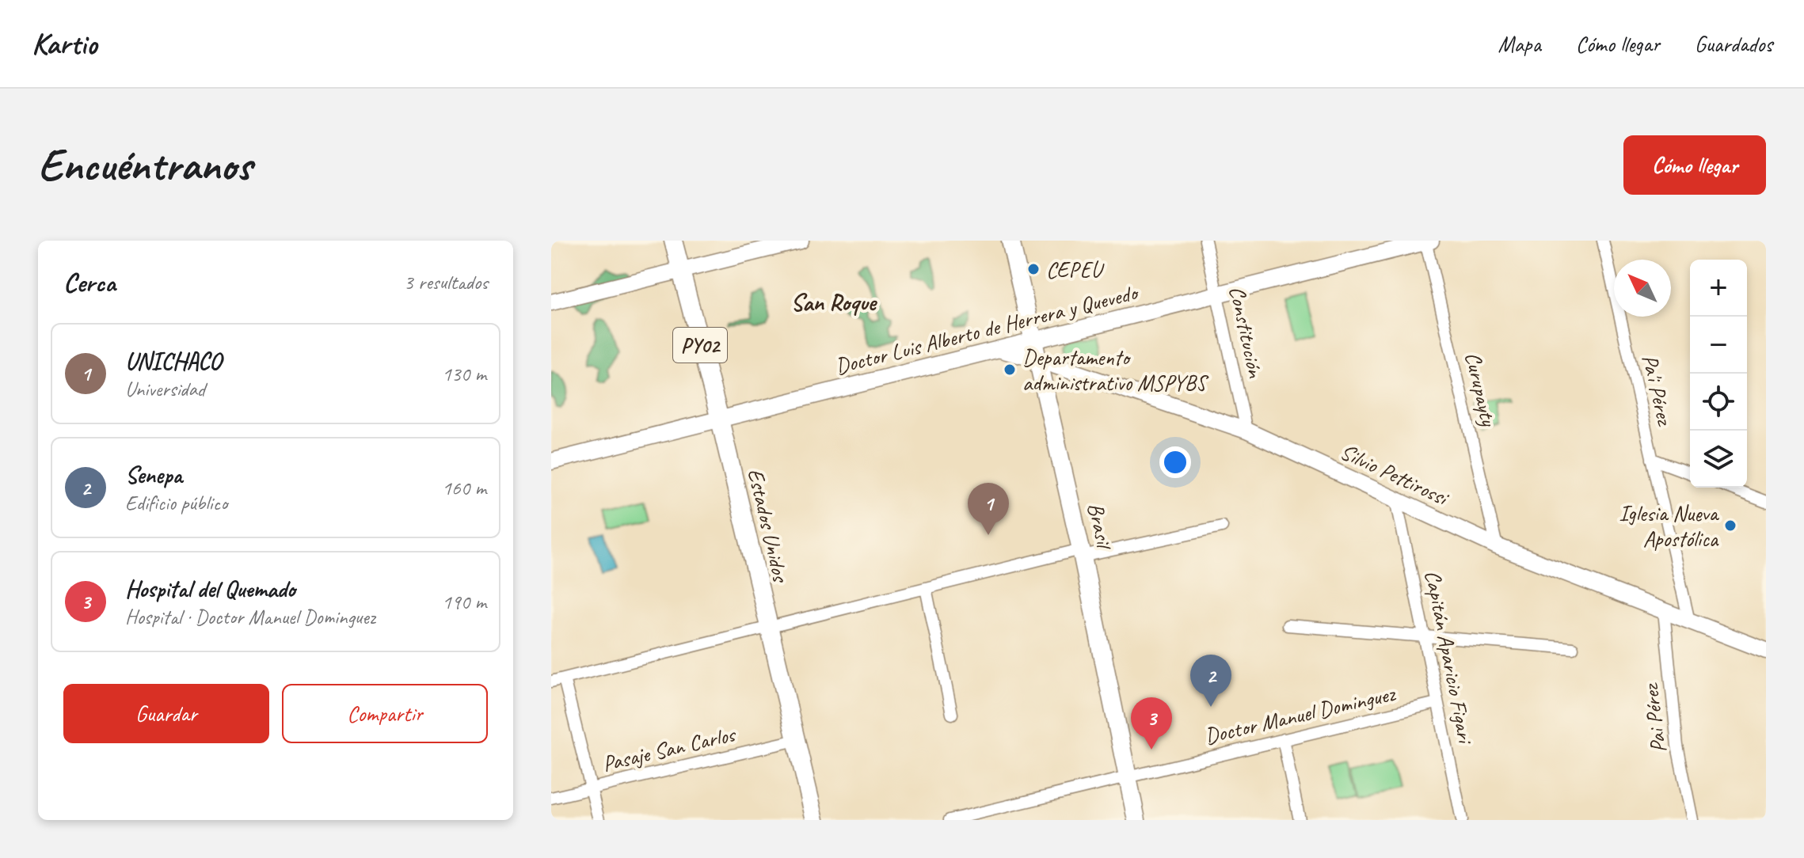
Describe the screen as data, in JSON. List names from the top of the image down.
{
  "streets": {
    "main road": ["PY02", "Estados Unidos", "Brasil"],
    "street": [
      "Doctor Luis Alberto de Herrera y Quevedo",
      "Constitución",
      "Curupayty",
      "Pa'i Pérez",
      "Silvio Pettirossi",
      "Capitán Aparicio Figari",
      "Doctor Manuel Dominguez",
      "Pai Pérez",
      "Pasaje San Carlos"
    ]
  },
  "crossings": [
    ["Doctor Luis Alberto de Herrera y Quevedo", "Constitución"],
    ["Doctor Luis Alberto de Herrera y Quevedo", "Curupayty"],
    ["Doctor Luis Alberto de Herrera y Quevedo", "Silvio Pettirossi"],
    ["Doctor Luis Alberto de Herrera y Quevedo", "Estados Unidos"],
    ["Doctor Luis Alberto de Herrera y Quevedo", "Brasil"],
    ["Constitución", "Silvio Pettirossi"],
    ["Curupayty", "Silvio Pettirossi"],
    ["Pa'i Pérez", "Silvio Pettirossi"],
    ["Silvio Pettirossi", "Brasil"],
    ["Silvio Pettirossi", "Capitán Aparicio Figari"],
    ["Silvio Pettirossi", "Pai Pérez"],
    ["Estados Unidos", "Pasaje San Carlos"],
    ["Brasil", "Doctor Manuel Dominguez"],
    ["Capitán Aparicio Figari", "Doctor Manuel Dominguez"]
  ],
  "districts": ["San Roque"],
  "places": ["CEPEU", "Departamento administrativo MSPYBS", "Iglesia Nueva Apostólica"],
  "north": "top left",
  "page": {
    "header": "Kartio",
    "nav": ["Mapa", "Cómo llegar", "Guardados"],
    "buttons": [
      "Cómo llegar",
      ["Guardar", "Compartir"]
    ],
    "title": "Encuéntranos",
    "heading": ["Cerca", "3 resultados"],
    "map_buttons": ["+", "−"],
    "list": [
      {
        "mark": "1",
        "name": "UNICHACO",
        "note": "Universidad",
        "value": "130 m"
      },
      {
        "mark": "2",
        "name": "Senepa",
        "note": "Edificio público",
        "value": "160 m"
      },
      {
        "mark": "3",
        "name": "Hospital del Quemado",
        "note": "Hospital · Doctor Manuel Dominguez",
        "value": "190 m"
      }
    ],
    "pins": ["1", "2", "3"]
  }
}
